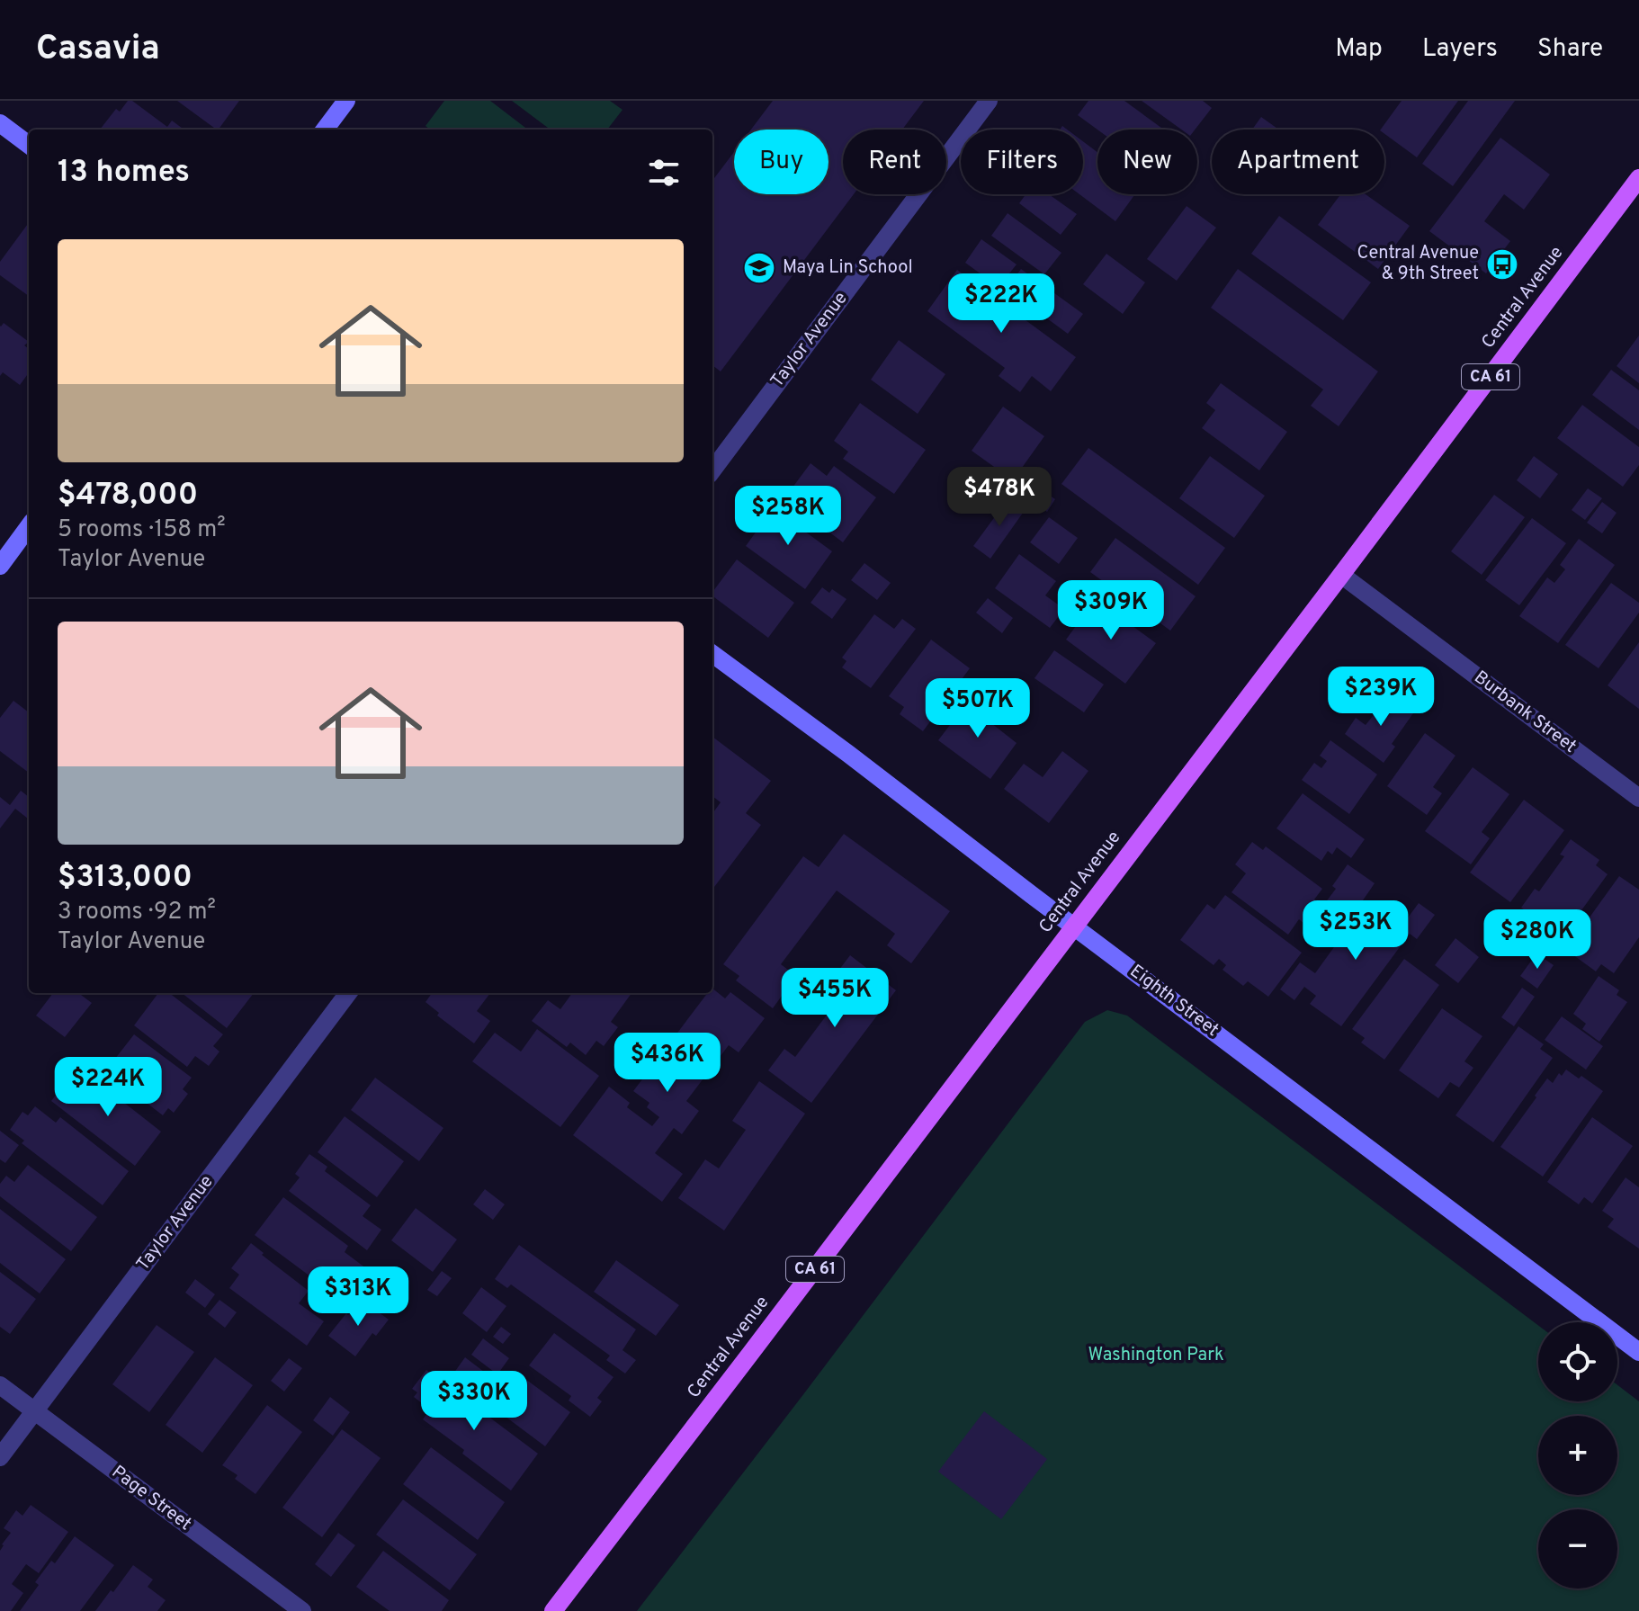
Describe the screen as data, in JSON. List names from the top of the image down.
{
  "streets": {
    "main road": ["Central Avenue", "CA 61", "Eighth Street"],
    "street": ["Taylor Avenue", "Burbank Street", "Page Street"]
  },
  "crossings": [
    ["Central Avenue", "Burbank Street"],
    ["Central Avenue", "Eighth Street"],
    ["Taylor Avenue", "Page Street"]
  ],
  "parks": ["Washington Park"],
  "places": {
    "bus stop": ["Central Avenue & 9th Street"],
    "school or university": ["Maya Lin School"]
  },
  "page": {
    "header": "Casavia",
    "nav": ["Map", "Layers", "Share"],
    "chip": [
      "Buy",
      "Rent",
      "Filters",
      "New",
      "Apartment"
    ],
    "heading": "13 homes",
    "list": [
      {
        "name": "$478,000",
        "note": "5 rooms · 158 m² · Taylor Avenue"
      },
      {
        "name": "$313,000",
        "note": "3 rooms · 92 m² · Taylor Avenue"
      }
    ],
    "price": [
      "$222K",
      "$478K",
      "$258K",
      "$309K",
      "$239K",
      "$507K",
      "$253K",
      "$280K",
      "$455K",
      "$436K",
      "$224K",
      "$313K",
      "$330K"
    ],
    "map_buttons": ["+", "−"]
  }
}
